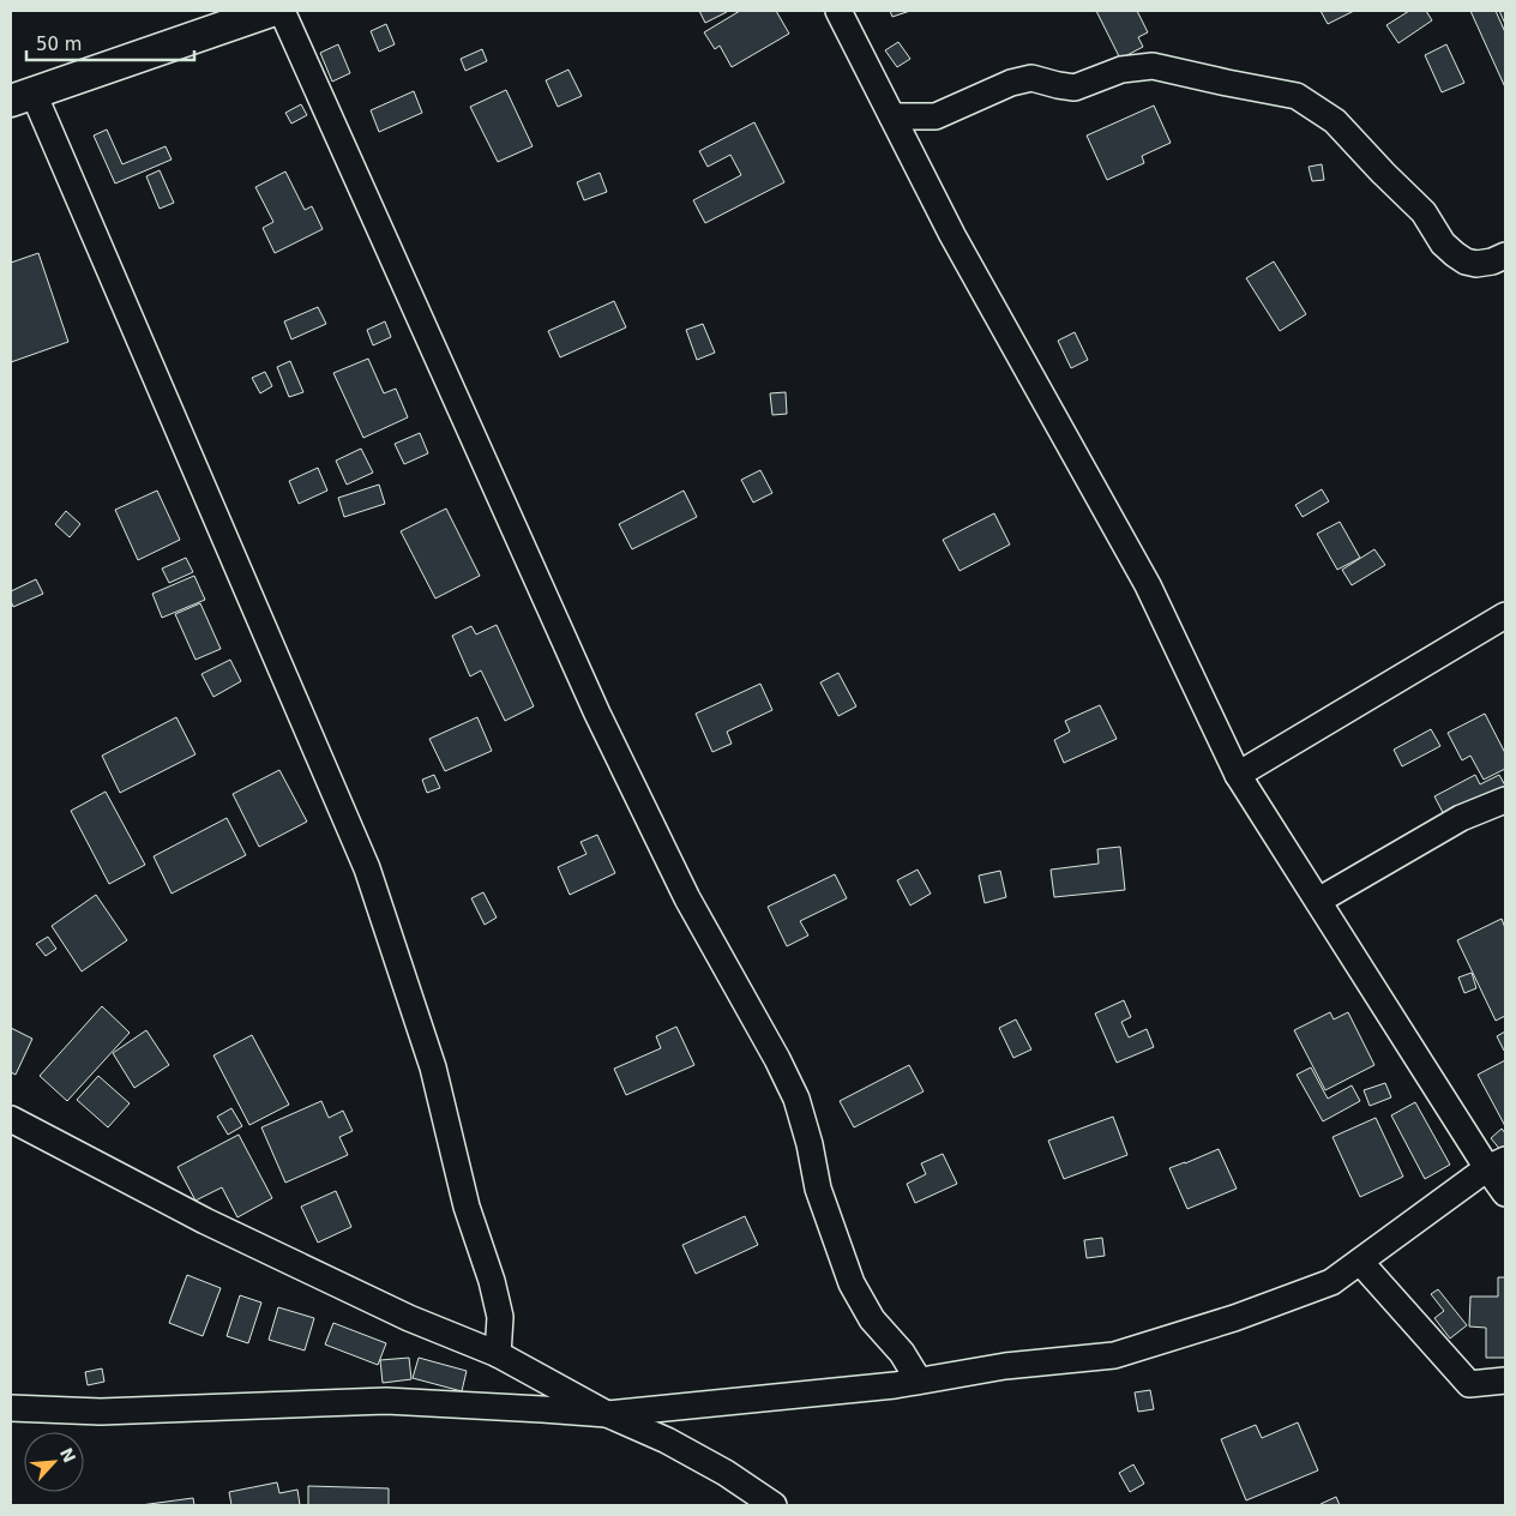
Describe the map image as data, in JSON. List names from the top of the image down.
{
  "scale_bar": "50 m",
  "north": "top right"
}
